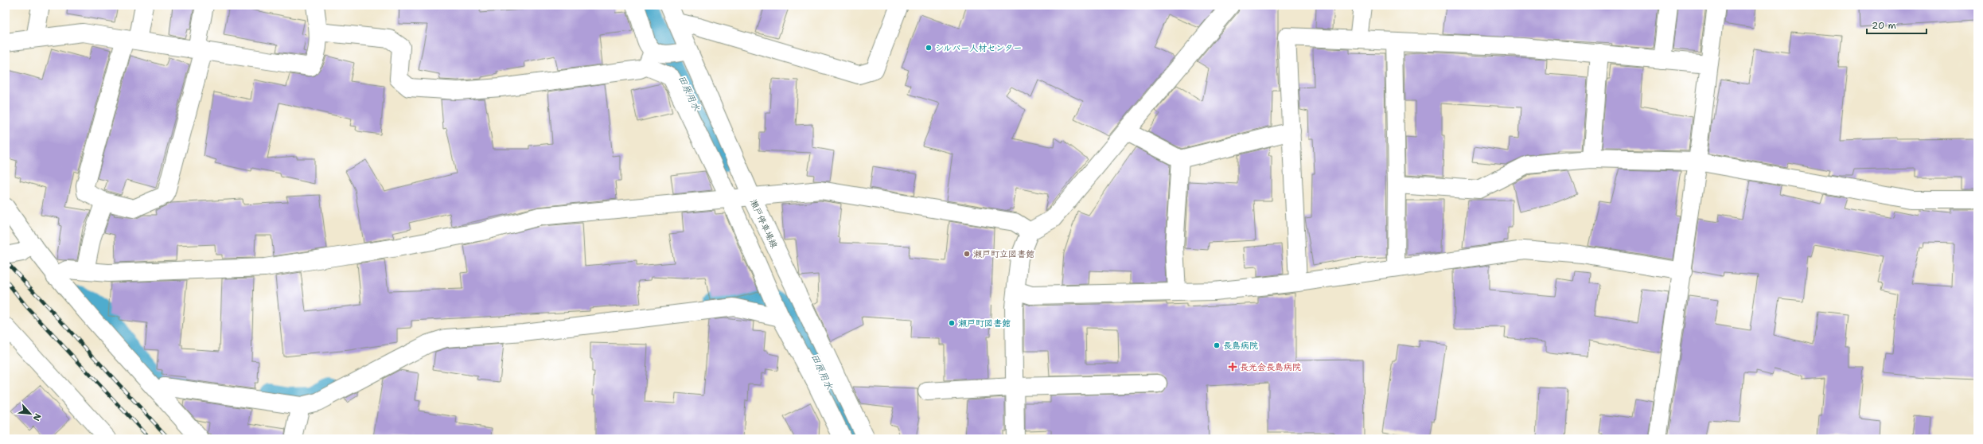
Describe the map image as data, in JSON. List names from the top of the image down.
{
  "streets": {
    "street": ["瀬戸停車場線"]
  },
  "water": ["田原用水"],
  "places": {
    "other": [
      "シルバー人材センター",
      "瀬戸町立図書館",
      "瀬戸町図書館",
      "長島病院"
    ],
    "health": ["長光会長島病院"]
  },
  "scale_bar": "20 m",
  "north": "bottom right"
}
